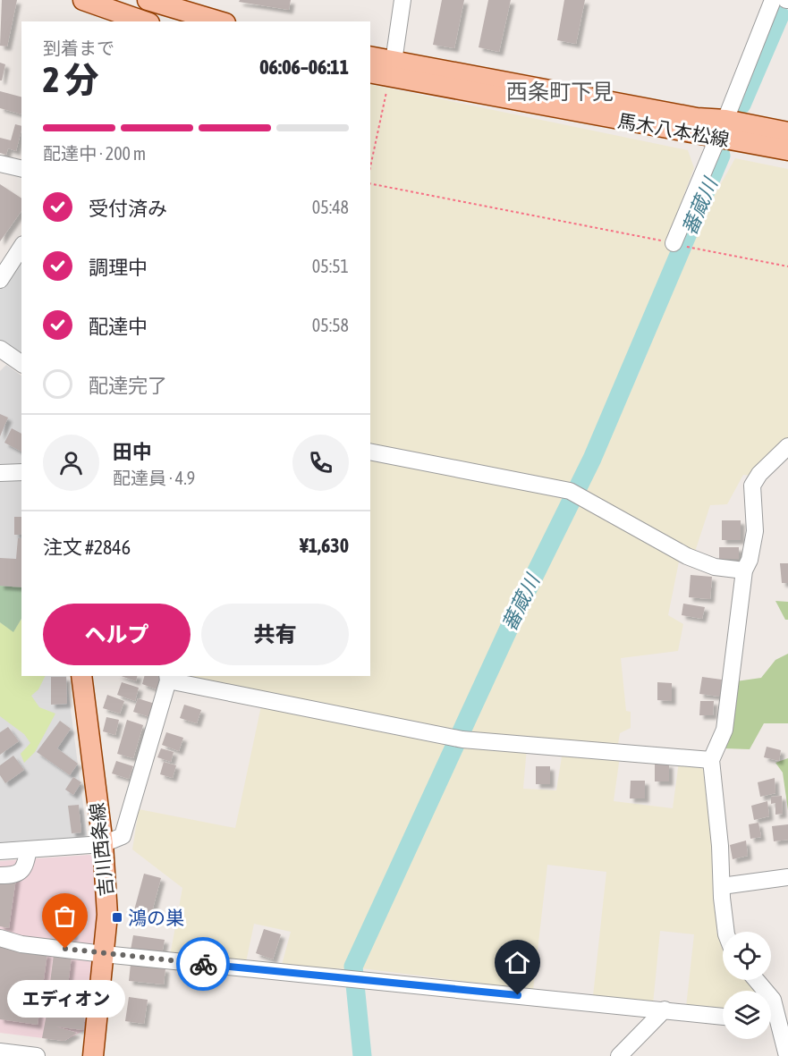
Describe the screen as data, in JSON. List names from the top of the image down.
{
  "streets": {
    "main road": ["馬木八本松線", "吉川西条線"]
  },
  "districts": ["西条町下見"],
  "water": ["蕃蔵川"],
  "places": {
    "transit": ["鴻の巣"],
    "other": ["エディオン"]
  },
  "page": {
    "heading": ["2 分", "到着まで", "06:06–06:11"],
    "panel": [
      "田中",
      "配達員 · 4.9",
      "注文 #2846",
      "¥1,630"
    ],
    "bar": "配達中 · 200 m",
    "list": [
      ["受付済み", "05:48"],
      ["調理中", "05:51"],
      ["配達中", "05:58"],
      "配達完了"
    ],
    "buttons": ["ヘルプ", "共有"],
    "bubble": "エディオン"
  }
}
